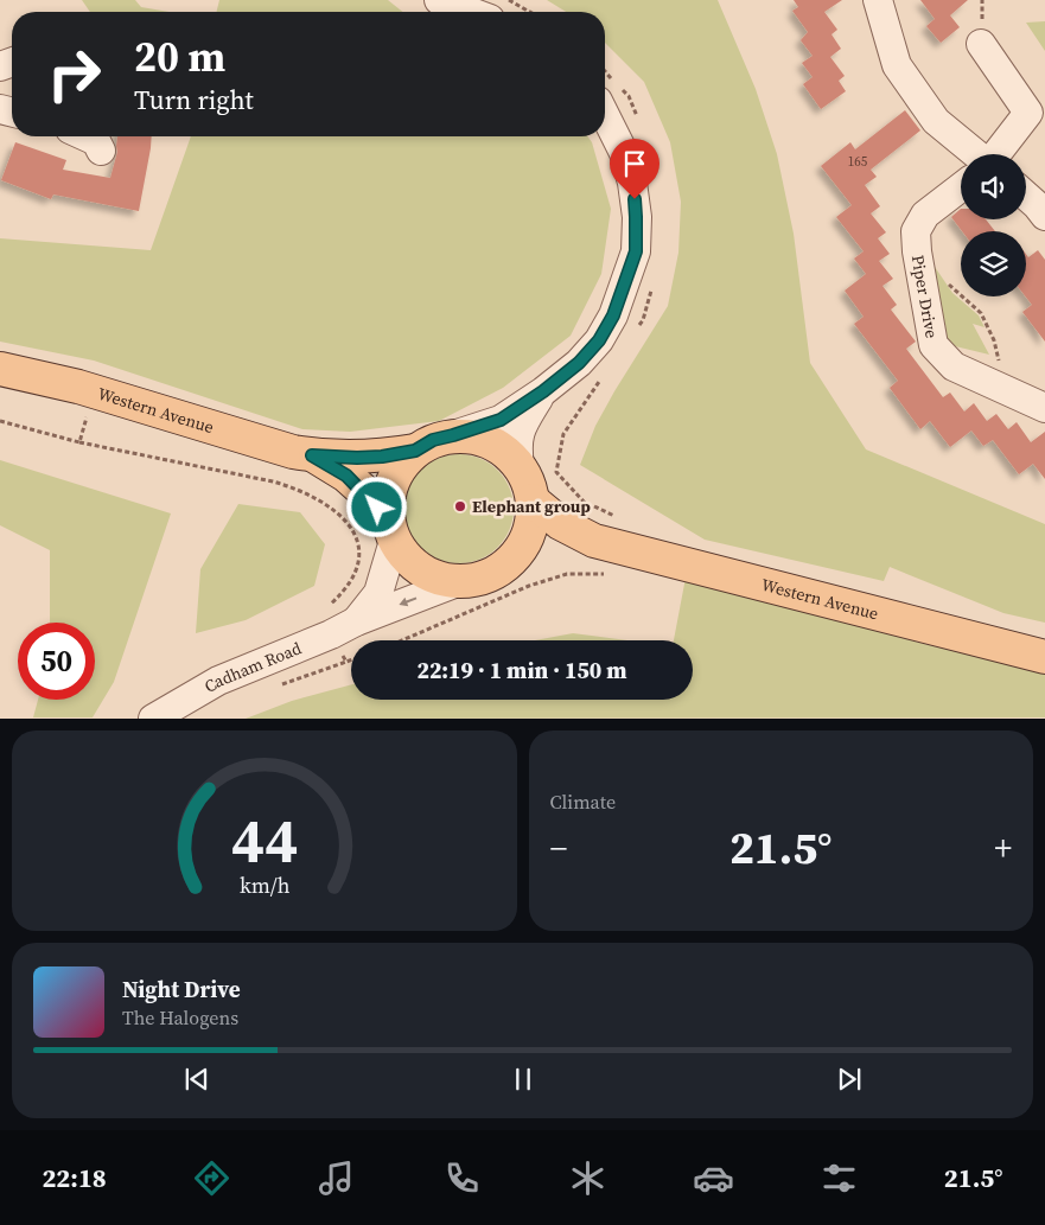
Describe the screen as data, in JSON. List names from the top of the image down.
{
  "streets": {
    "main road": ["Western Avenue"],
    "street": ["Piper Drive", "Cadham Road"]
  },
  "crossings": [
    ["Western Avenue", "Cadham Road"]
  ],
  "places": ["Elephant group"],
  "house_numbers": ["165"],
  "page": {
    "turn": ["20 m", "Turn right"],
    "limit": "50",
    "trip": "22:19 · 1 min · 150 m",
    "tile": "Climate",
    "heat": ["−", "21.5°", "+"],
    "song": ["Night Drive", "The Halogens"],
    "tabs": ["22:18", "21.5°"],
    "gauge": ["44", "km/h"]
  }
}
